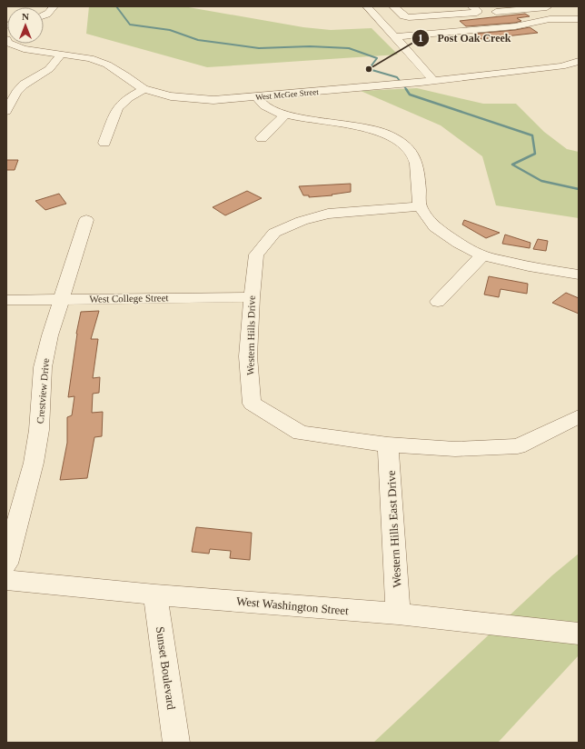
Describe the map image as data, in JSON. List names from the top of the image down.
{
  "streets": {
    "street": [
      "West McGee Street",
      "West College Street",
      "Western Hills Drive",
      "Crestview Drive",
      "Western Hills East Drive",
      "West Washington Street",
      "Sunset Boulevard"
    ]
  },
  "crossings": [
    ["West College Street", "Western Hills Drive"],
    ["West College Street", "Crestview Drive"],
    ["Western Hills Drive", "Western Hills East Drive"],
    ["Western Hills East Drive", "West Washington Street"],
    ["West Washington Street", "Sunset Boulevard"]
  ],
  "places": ["Post Oak Creek"],
  "north": "top"
}
